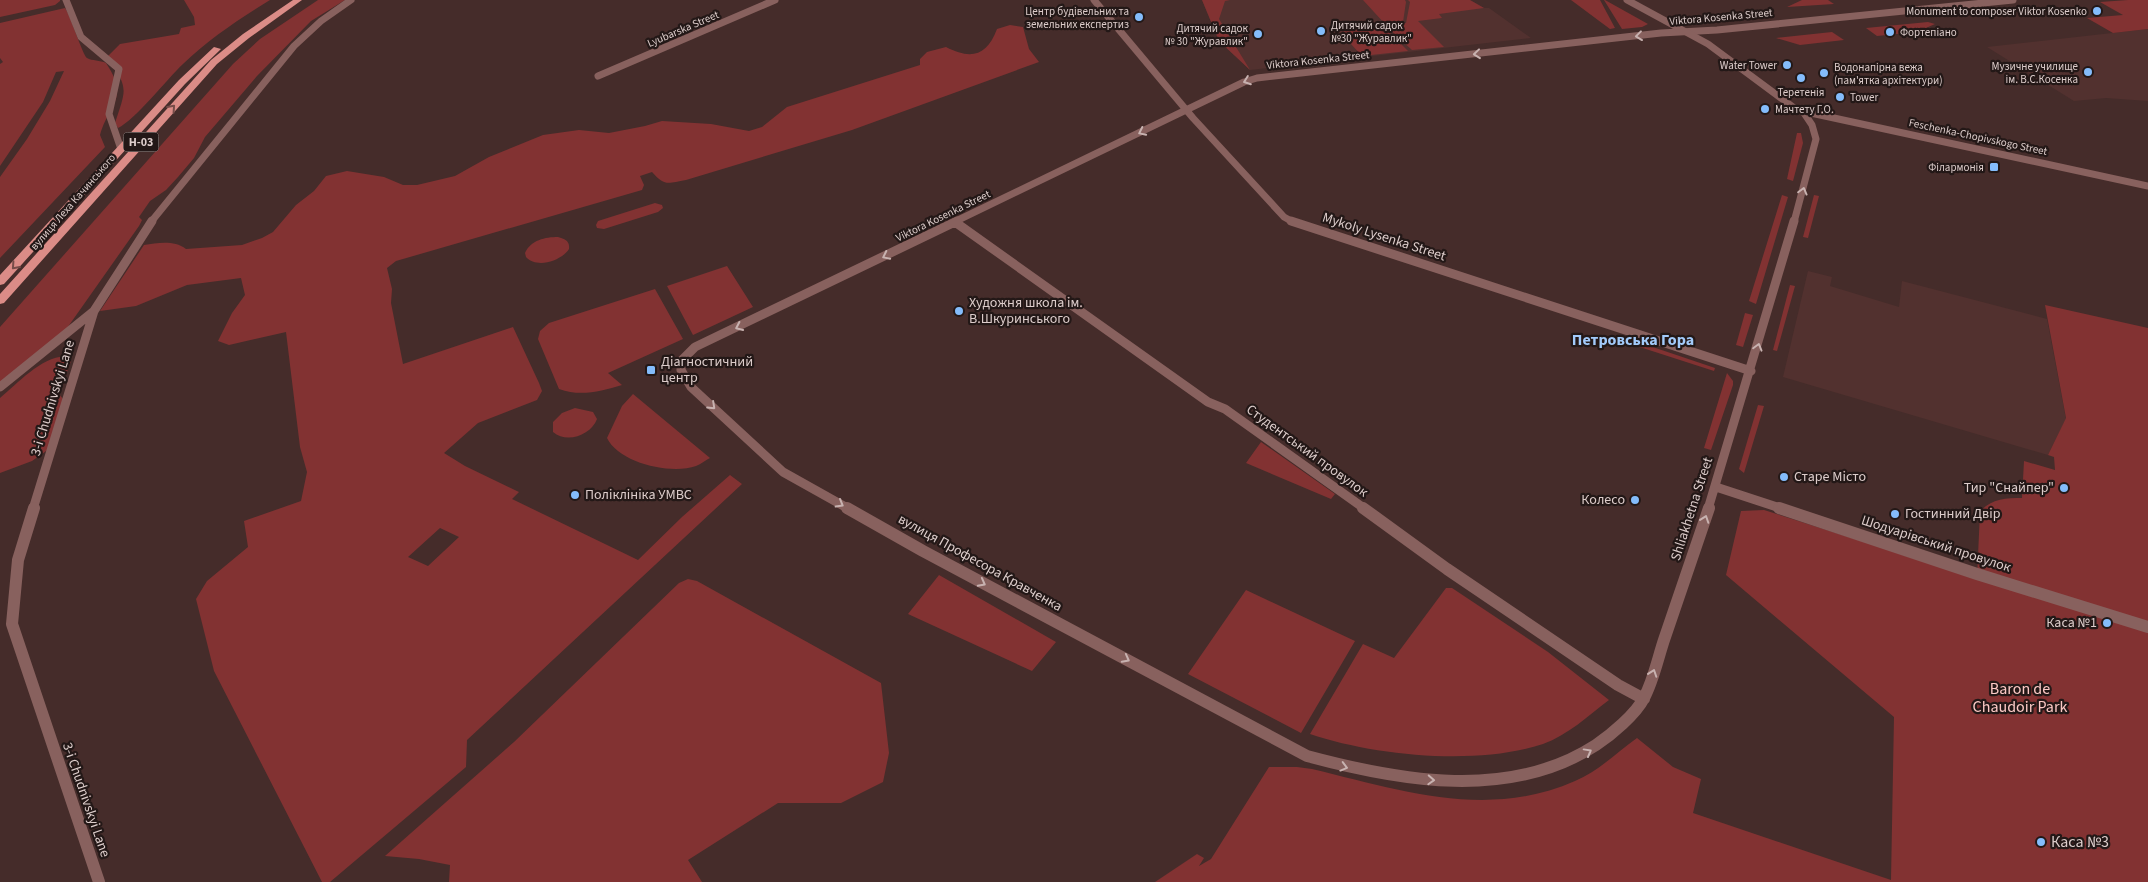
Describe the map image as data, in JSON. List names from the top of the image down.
{
  "streets": {
    "main road": ["Н-03", "вулиця Леха Качинського"],
    "street": [
      "Viktora Kosenka Street",
      "Lyubarska Street",
      "Feschenka-Chopivskogo Street",
      "Mykoly Lysenka Street",
      "3-i Chudnivskyi Lane",
      "Студентський провулок",
      "Shliakhetna Street",
      "Шодуарівський провулок",
      "вулиця Професора Кравченка"
    ]
  },
  "crossings": [
    ["Viktora Kosenka Street", "Mykoly Lysenka Street"],
    ["Viktora Kosenka Street", "Студентський провулок"],
    ["Viktora Kosenka Street", "вулиця Професора Кравченка"],
    ["Feschenka-Chopivskogo Street", "Shliakhetna Street"],
    ["Mykoly Lysenka Street", "Shliakhetna Street"],
    ["Студентський провулок", "Shliakhetna Street"],
    ["Shliakhetna Street", "Шодуарівський провулок"],
    ["Shliakhetna Street", "вулиця Професора Кравченка"]
  ],
  "one_way": ["Viktora Kosenka Street", "Shliakhetna Street", "вулиця Професора Кравченка"],
  "districts": ["Петровська Гора"],
  "parks": ["Baron de Chaudoir Park"],
  "places": {
    "other": [
      "Monument to composer Viktor Kosenko",
      "Центр будівельних та земельних експертиз",
      "Дитячий садок №30 \"Журавлик\"",
      "Фортепіано",
      "Дитячий садок № 30 \"Журавлик\"",
      "Water Tower",
      "Музичне училище ім. В.С.Косенка",
      "Водонапірна вежа (пам'ятка архітектури)",
      "Теретенія",
      "Tower",
      "Мачтету Г.О.",
      "Художня школа ім. В.Шкуринського",
      "Старе Місто",
      "Тир \"Снайпер\"",
      "Поліклініка УМВС",
      "Колесо",
      "Гостинний Двір",
      "Каса №1",
      "Каса №3"
    ],
    "transit": ["Філармонія", "Діагностичний центр"]
  }
}
